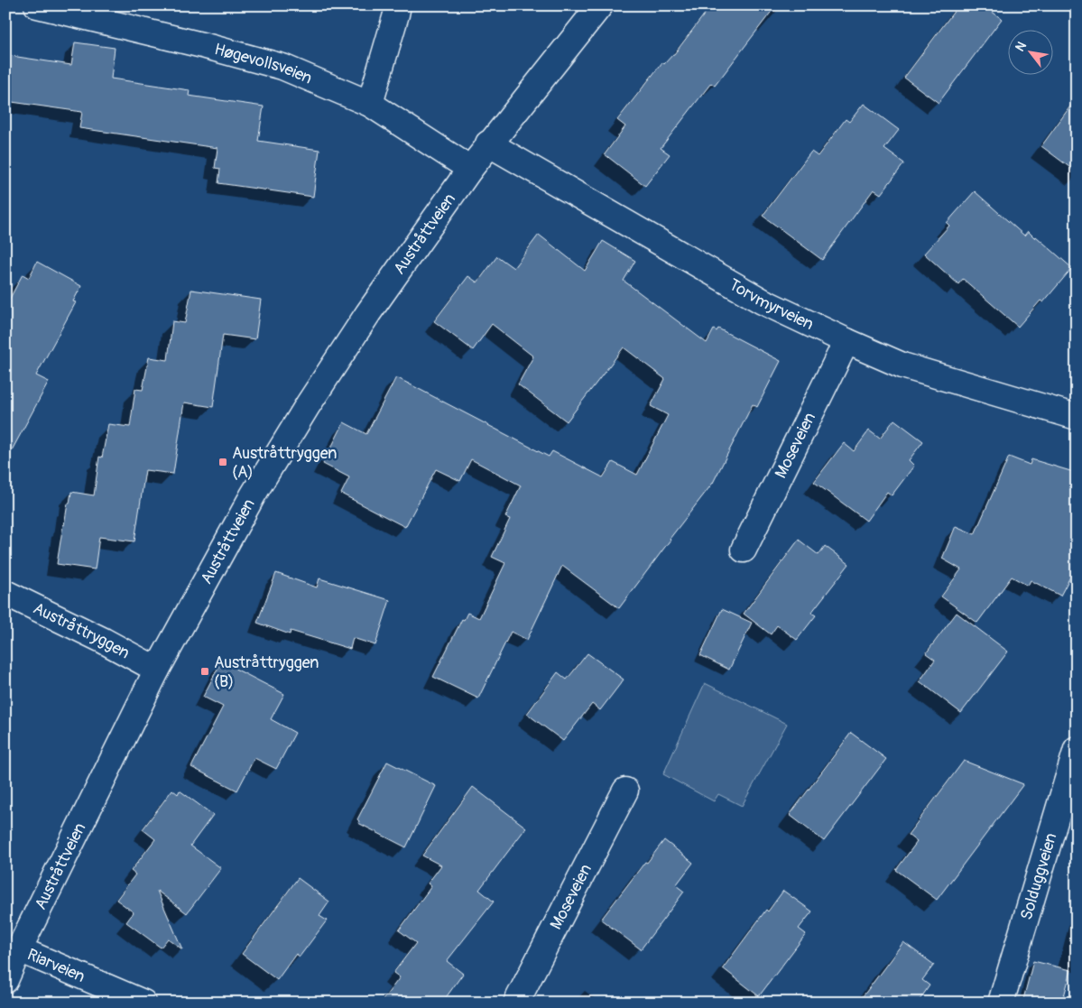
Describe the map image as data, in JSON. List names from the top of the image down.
{
  "streets": {
    "street": [
      "Høgevollsveien",
      "Austråttveien",
      "Torvmyrveien",
      "Moseveien",
      "Austråttryggen",
      "Solduggveien",
      "Riarveien"
    ]
  },
  "crossings": [
    ["Høgevollsveien", "Austråttveien"],
    ["Austråttveien", "Torvmyrveien"],
    ["Austråttveien", "Austråttryggen"],
    ["Austråttveien", "Riarveien"],
    ["Torvmyrveien", "Moseveien"]
  ],
  "places": {
    "transit": ["Austråttryggen (A)", "Austråttryggen (B)"]
  },
  "north": "top left"
}
